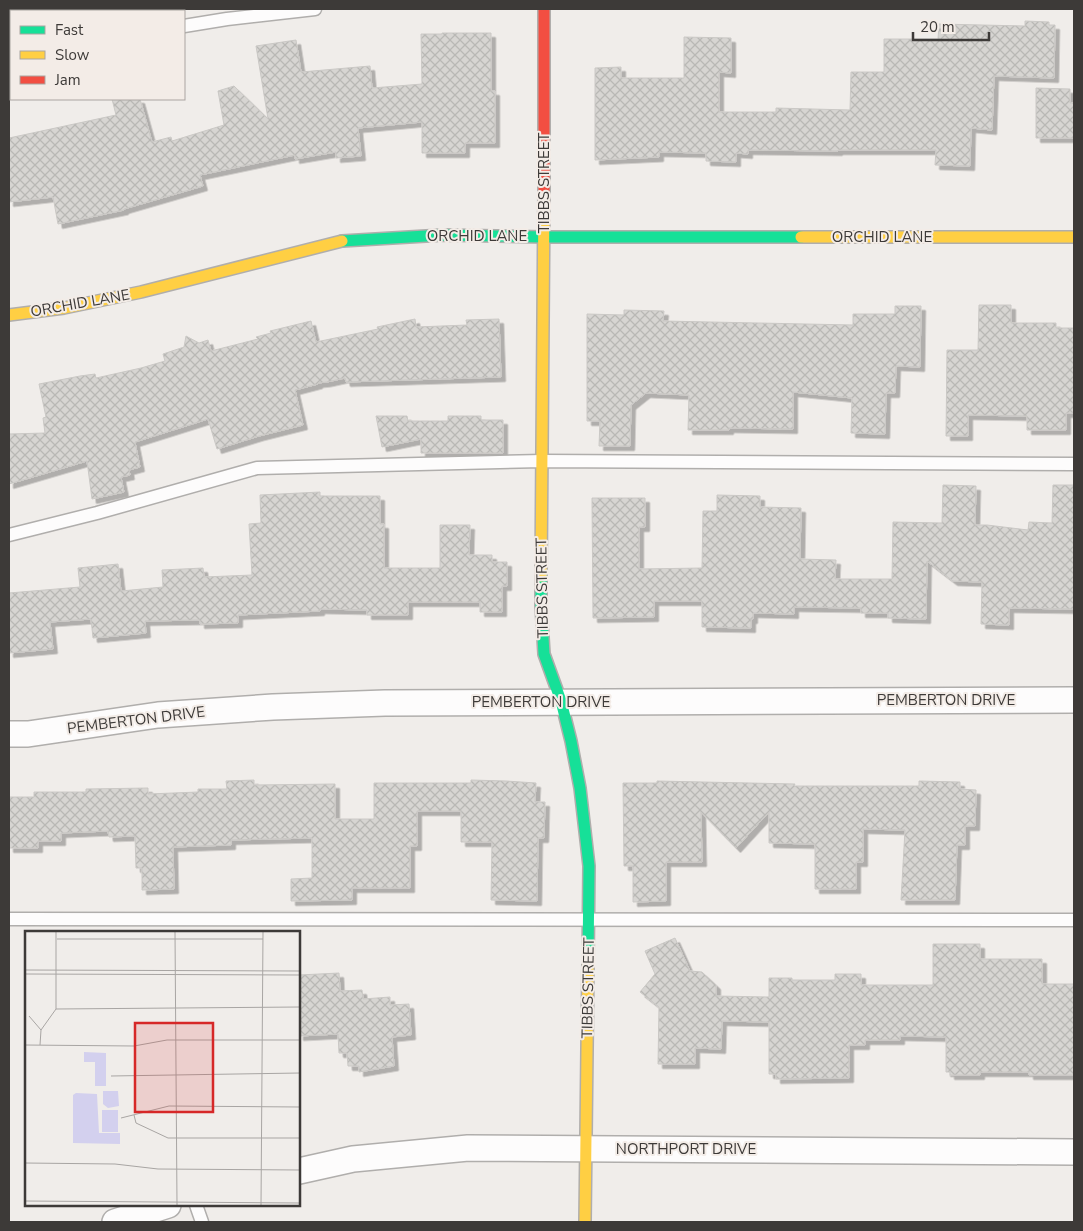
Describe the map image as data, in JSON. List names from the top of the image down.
{
  "streets": {
    "street": [
      "TIBBS STREET",
      "ORCHID LANE",
      "PEMBERTON DRIVE",
      "NORTHPORT DRIVE"
    ]
  },
  "crossings": [
    ["TIBBS STREET", "ORCHID LANE"],
    ["TIBBS STREET", "PEMBERTON DRIVE"],
    ["TIBBS STREET", "NORTHPORT DRIVE"]
  ],
  "legend": ["Fast", "Slow", "Jam"],
  "scale_bar": "20 m"
}
